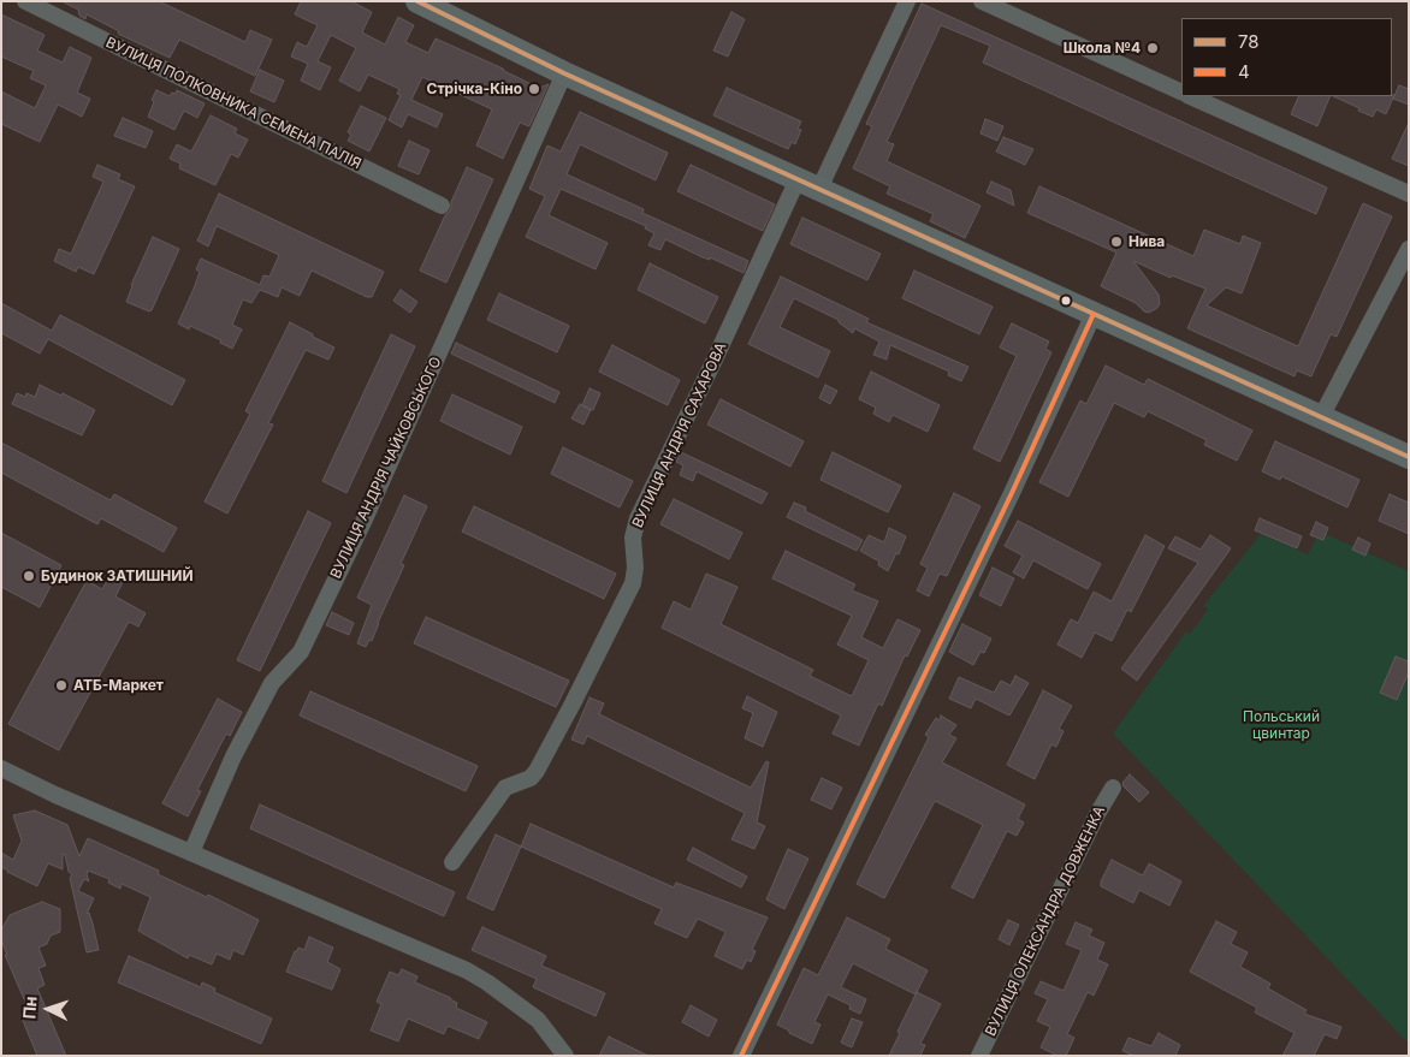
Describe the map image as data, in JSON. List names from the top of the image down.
{
  "streets": {
    "street": [
      "ВУЛИЦЯ ПОЛКОВНИКА СЕМЕНА ПАЛІЯ",
      "ВУЛИЦЯ АНДРІЯ САХАРОВА",
      "ВУЛИЦЯ АНДРІЯ ЧАЙКОВСЬКОГО",
      "ВУЛИЦЯ ОЛЕКСАНДРА ДОВЖЕНКА"
    ]
  },
  "parks": ["Польський цвинтар"],
  "places": [
    "Школа №4",
    "Стрічка-Кіно",
    "Нива",
    "Будинок ЗАТИШНИЙ",
    "АТБ-Маркет"
  ],
  "lines": ["transit line 78", "transit line 4"],
  "legend": ["78", "4"],
  "north": "left"
}
